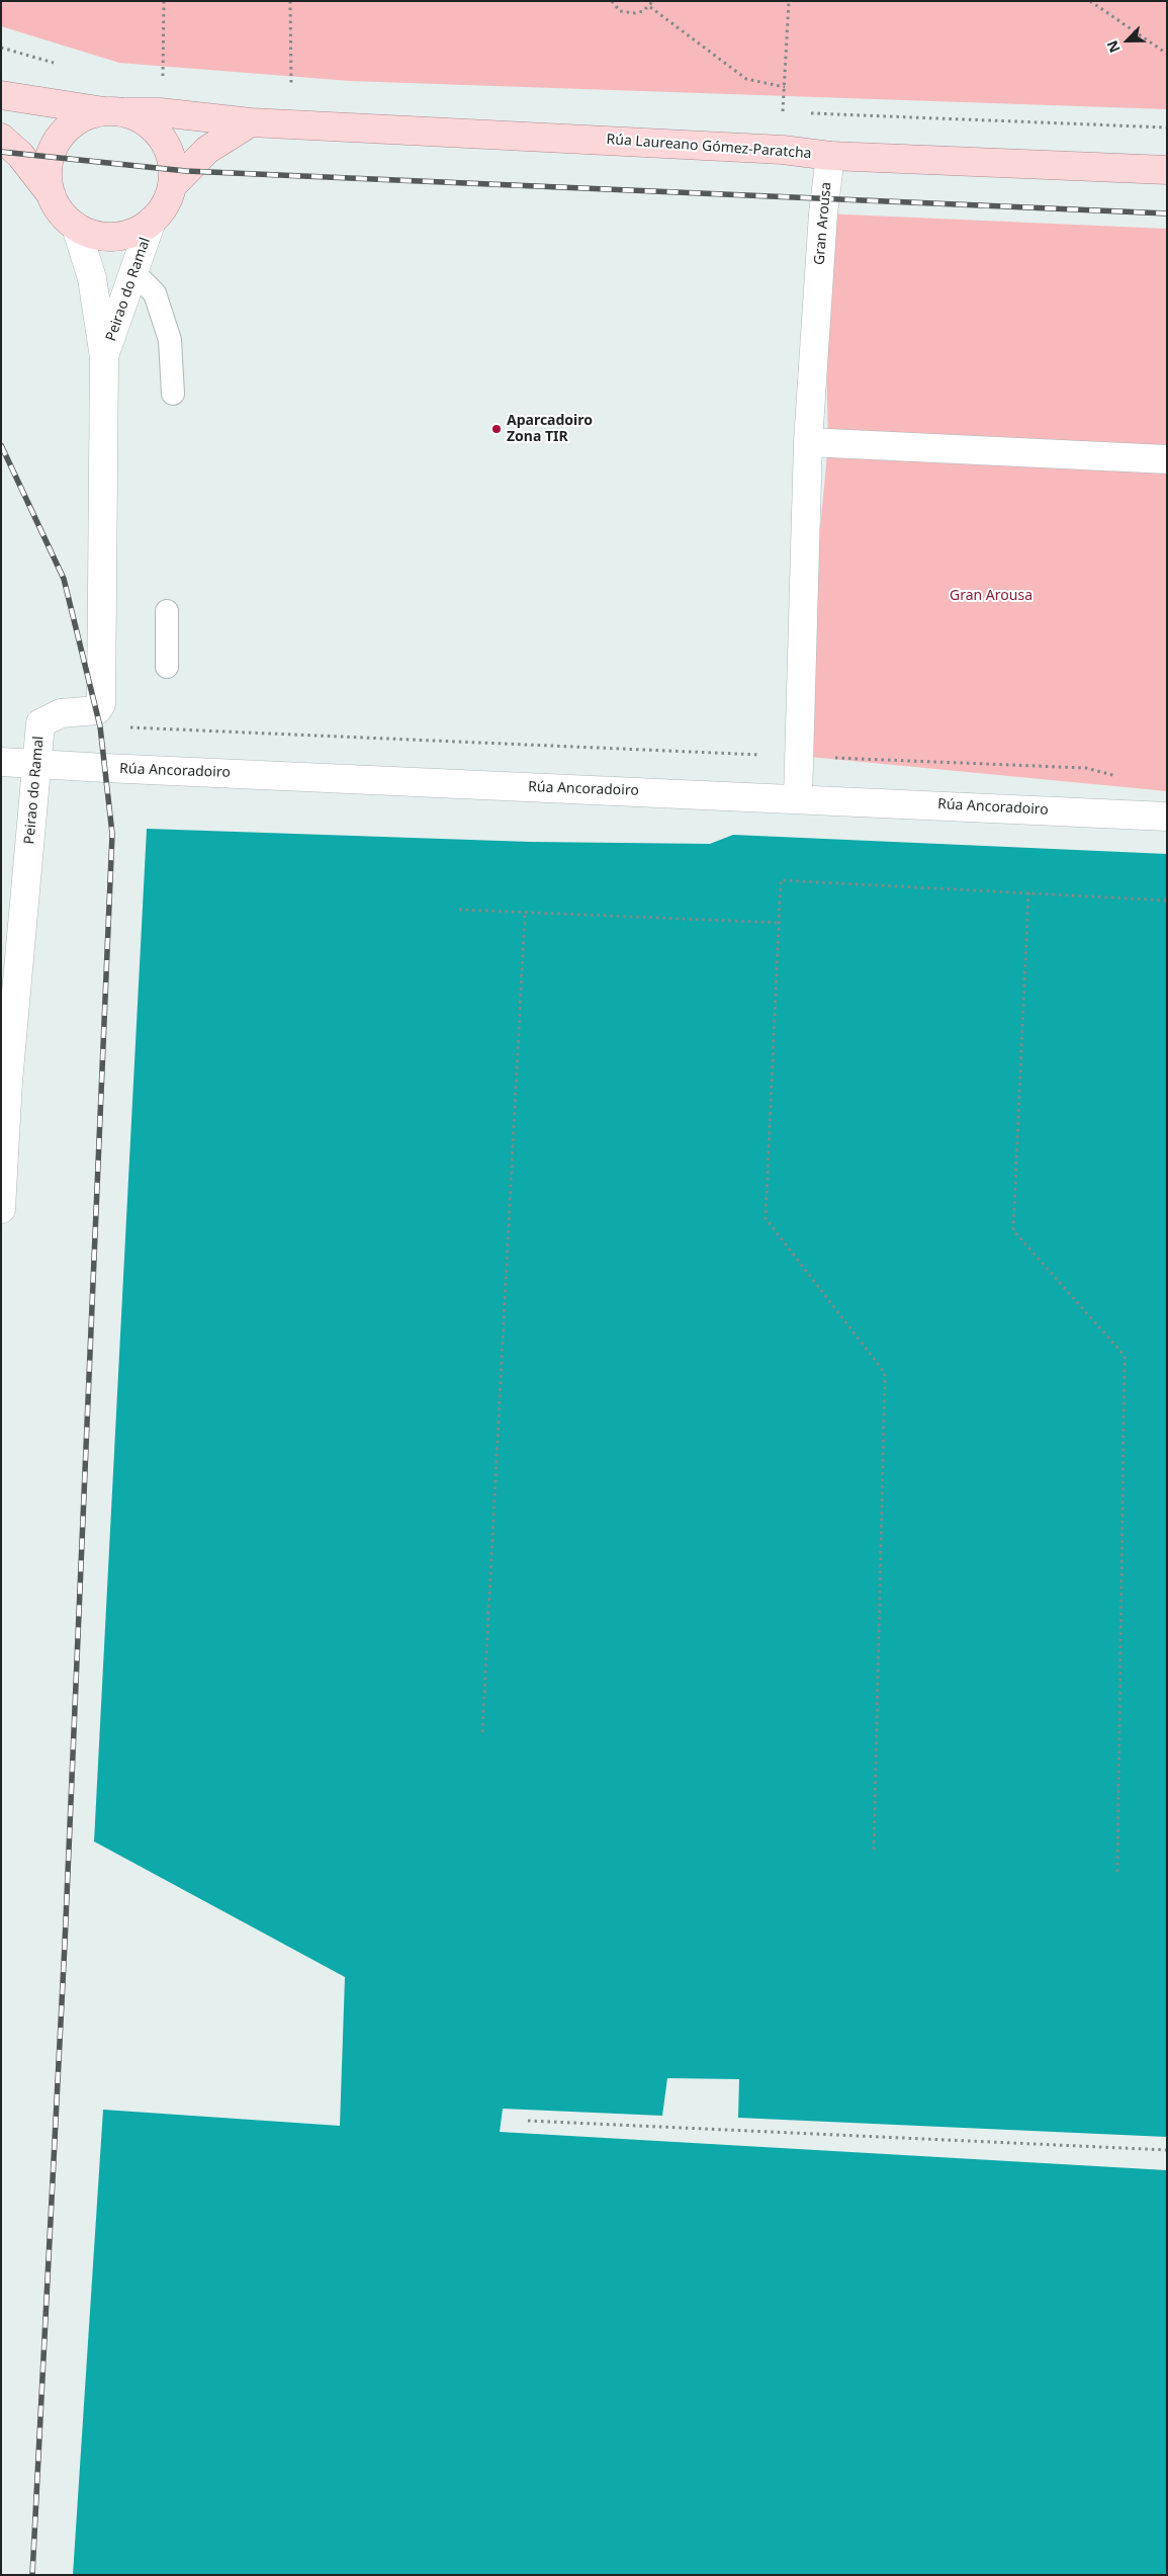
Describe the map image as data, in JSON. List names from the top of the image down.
{
  "streets": {
    "main road": ["Rúa Laureano Gómez-Paratcha"],
    "street": ["Gran Arousa", "Peirao do Ramal", "Rúa Ancoradoiro"]
  },
  "crossings": [
    ["Rúa Laureano Gómez-Paratcha", "Gran Arousa"],
    ["Rúa Laureano Gómez-Paratcha", "Peirao do Ramal"],
    ["Gran Arousa", "Rúa Ancoradoiro"],
    ["Peirao do Ramal", "Rúa Ancoradoiro"]
  ],
  "parks": ["Gran Arousa"],
  "places": ["Aparcadoiro Zona TIR"],
  "north": "bottom left"
}
